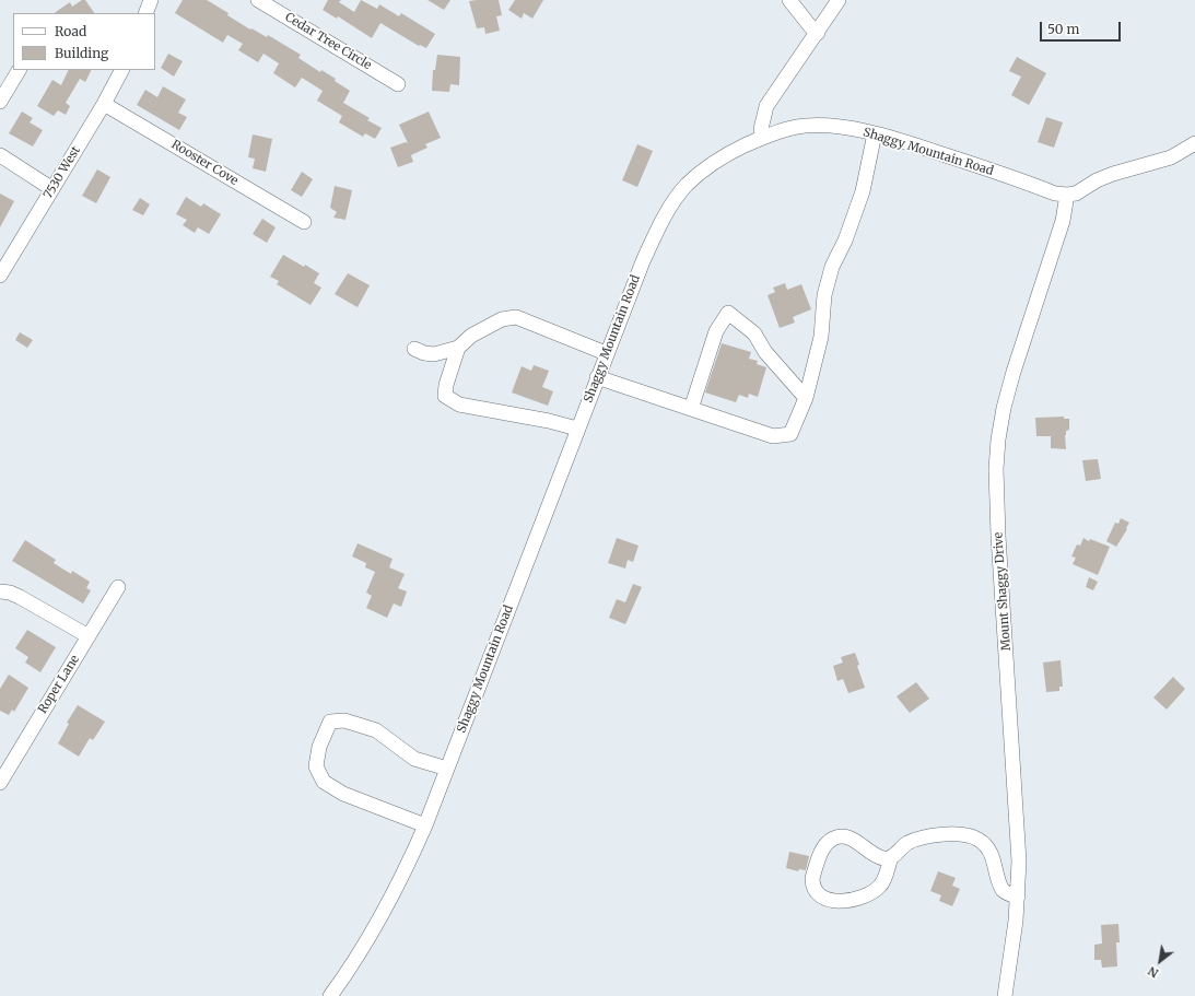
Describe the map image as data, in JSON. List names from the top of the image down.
{
  "streets": {
    "street": [
      "Cedar Tree Circle",
      "Shaggy Mountain Road",
      "Rooster Cove",
      "7530 West",
      "Mount Shaggy Drive",
      "Roper Lane"
    ]
  },
  "crossings": [
    ["Shaggy Mountain Road", "Mount Shaggy Drive"],
    ["Rooster Cove", "7530 West"]
  ],
  "legend": ["Road", "Building"],
  "scale_bar": "50 m",
  "north": "bottom left"
}
